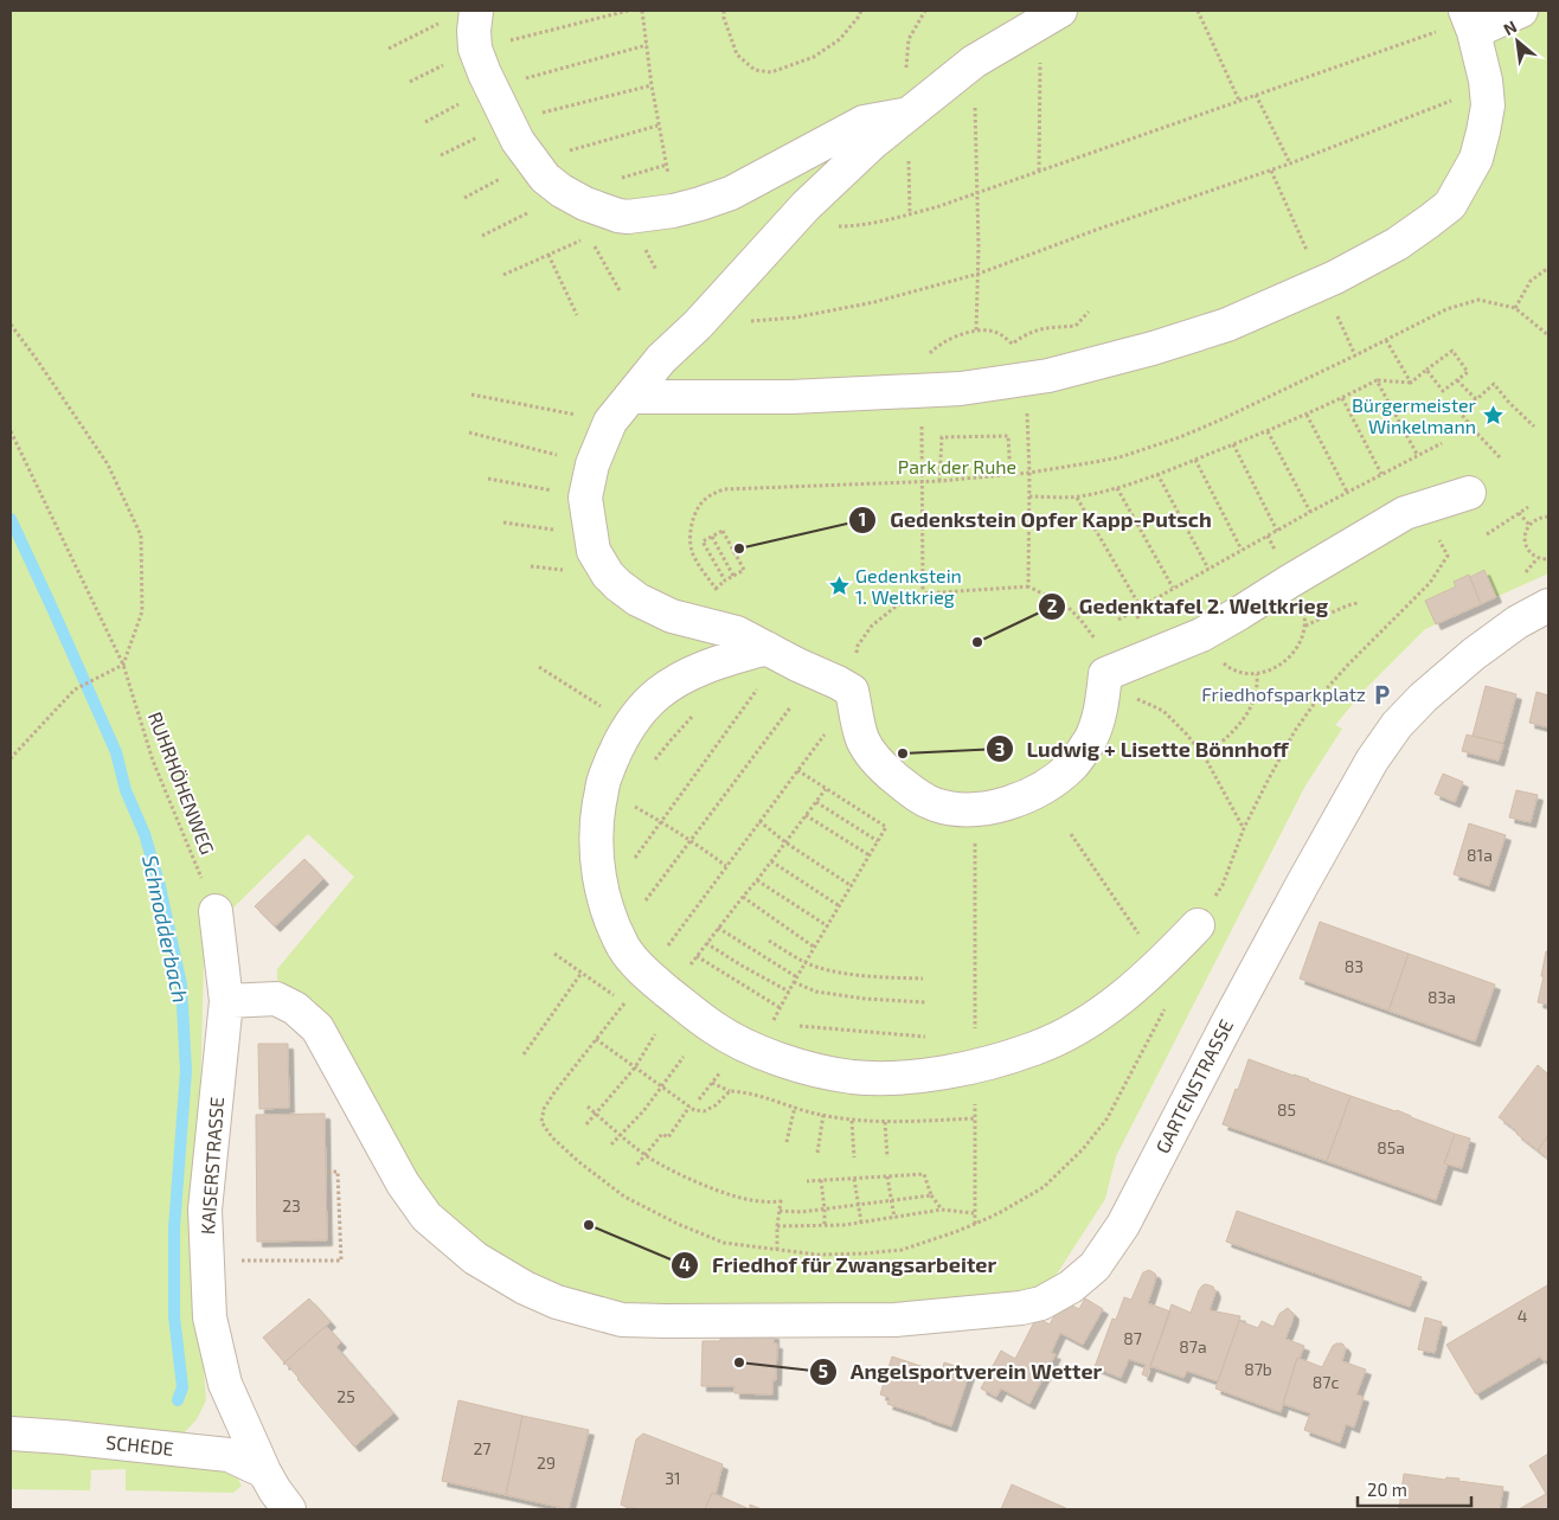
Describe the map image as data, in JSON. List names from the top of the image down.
{
  "streets": {
    "street": ["GARTENSTRASSE", "KAISERSTRASSE", "SCHEDE"],
    "path": ["RUHRHÖHENWEG"]
  },
  "crossings": [
    ["RUHRHÖHENWEG", "KAISERSTRASSE"],
    ["GARTENSTRASSE", "KAISERSTRASSE"],
    ["KAISERSTRASSE", "SCHEDE"]
  ],
  "water": ["Schnodderbach"],
  "parks": ["Park der Ruhe"],
  "places": {
    "place": ["Bürgermeister Winkelmann", "Gedenkstein 1. Weltkrieg"],
    "other": [
      "Gedenkstein Opfer Kapp-Putsch",
      "Gedenktafel 2. Weltkrieg",
      "Ludwig + Lisette Bönnhoff",
      "Friedhof für Zwangsarbeiter",
      "Angelsportverein Wetter"
    ],
    "parking": ["Friedhofsparkplatz"]
  },
  "house_numbers": [
    "81a",
    "83",
    "83a",
    "85",
    "85a",
    "23",
    "4",
    "87",
    "87a",
    "87b",
    "87c",
    "25",
    "27",
    "29",
    "31"
  ],
  "scale_bar": "20 m",
  "north": "top left"
}
